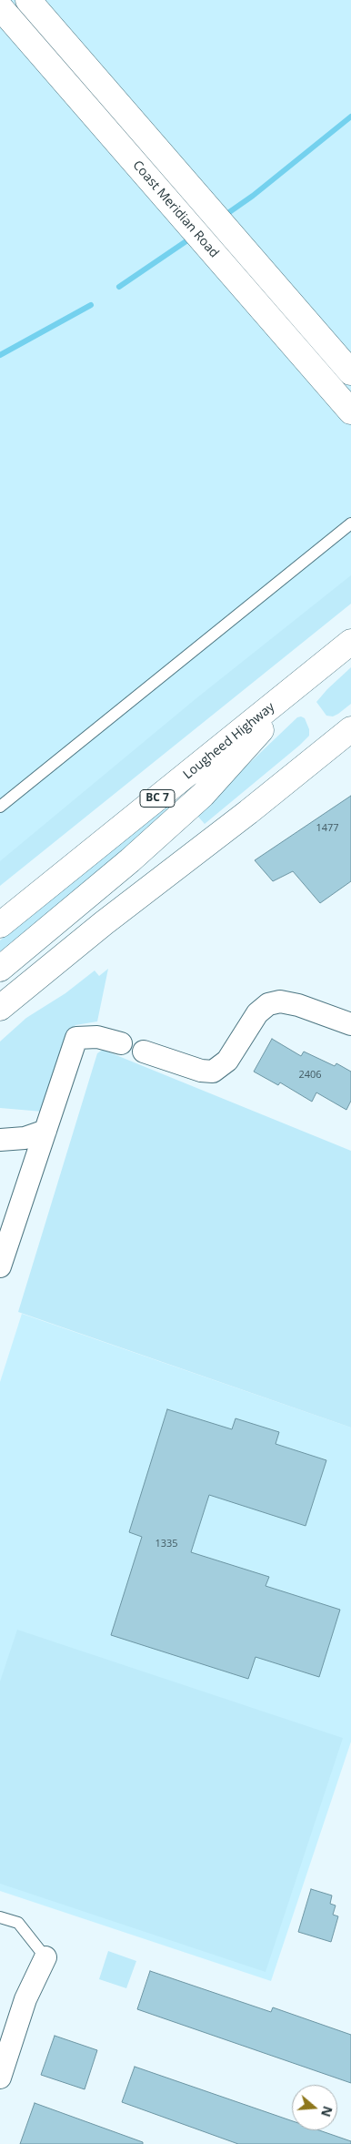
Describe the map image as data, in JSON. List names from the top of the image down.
{
  "streets": {
    "main road": ["Coast Meridian Road", "Lougheed Highway", "BC 7"]
  },
  "house_numbers": ["1477", "2406", "1335"],
  "north": "right"
}
